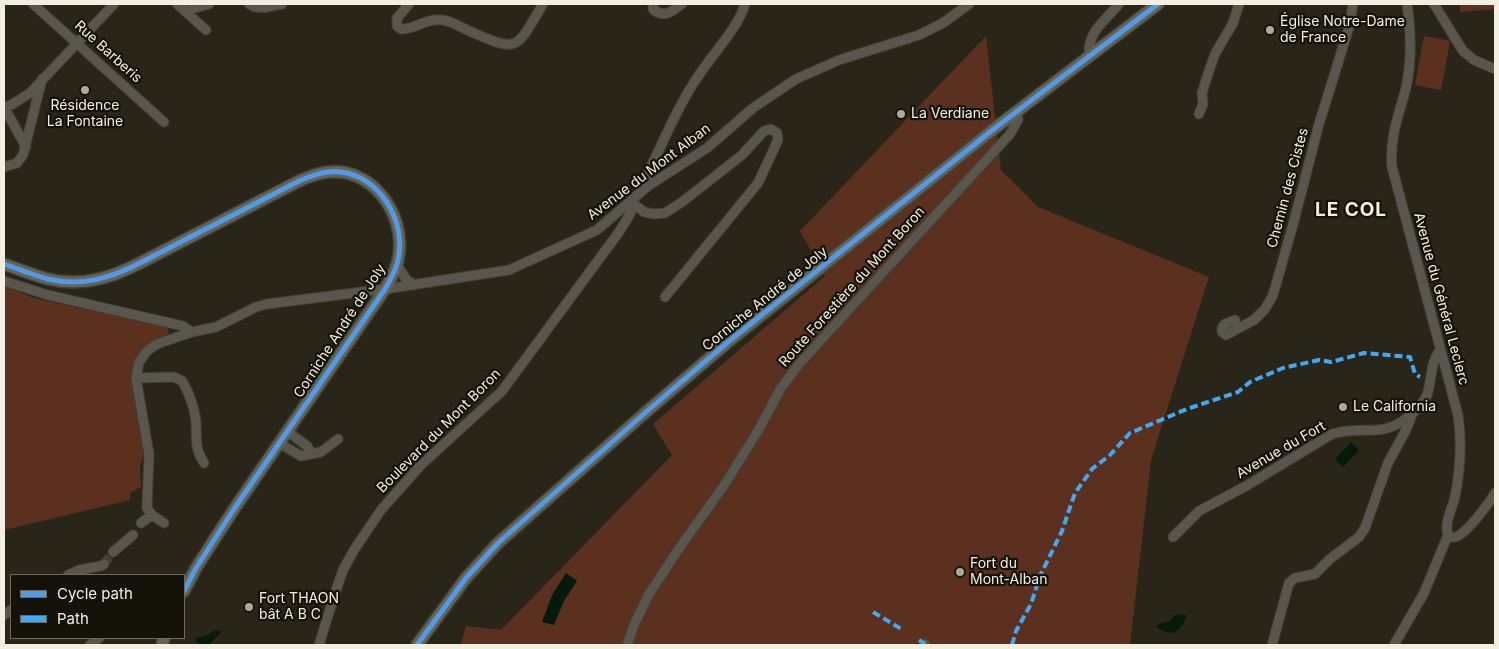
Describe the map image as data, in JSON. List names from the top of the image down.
{
  "streets": {
    "main road": ["Corniche André de Joly"],
    "street": [
      "Rue Barberis",
      "Avenue du Mont Alban",
      "Chemin des Cistes",
      "Route Forestière du Mont Boron",
      "Avenue du Général Leclerc",
      "Boulevard du Mont Boron",
      "Avenue du Fort"
    ]
  },
  "crossings": [
    ["Avenue du Mont Alban", "Corniche André de Joly"],
    ["Avenue du Mont Alban", "Boulevard du Mont Boron"],
    ["Route Forestière du Mont Boron", "Corniche André de Joly"],
    ["Avenue du Général Leclerc", "Avenue du Fort"]
  ],
  "districts": ["LE COL"],
  "places": [
    "Église Notre-Dame de France",
    "Résidence La Fontaine",
    "La Verdiane",
    "Le California",
    "Fort du Mont-Alban",
    "Fort THAON bât A B C"
  ],
  "legend": ["Cycle path", "Path"]
}
